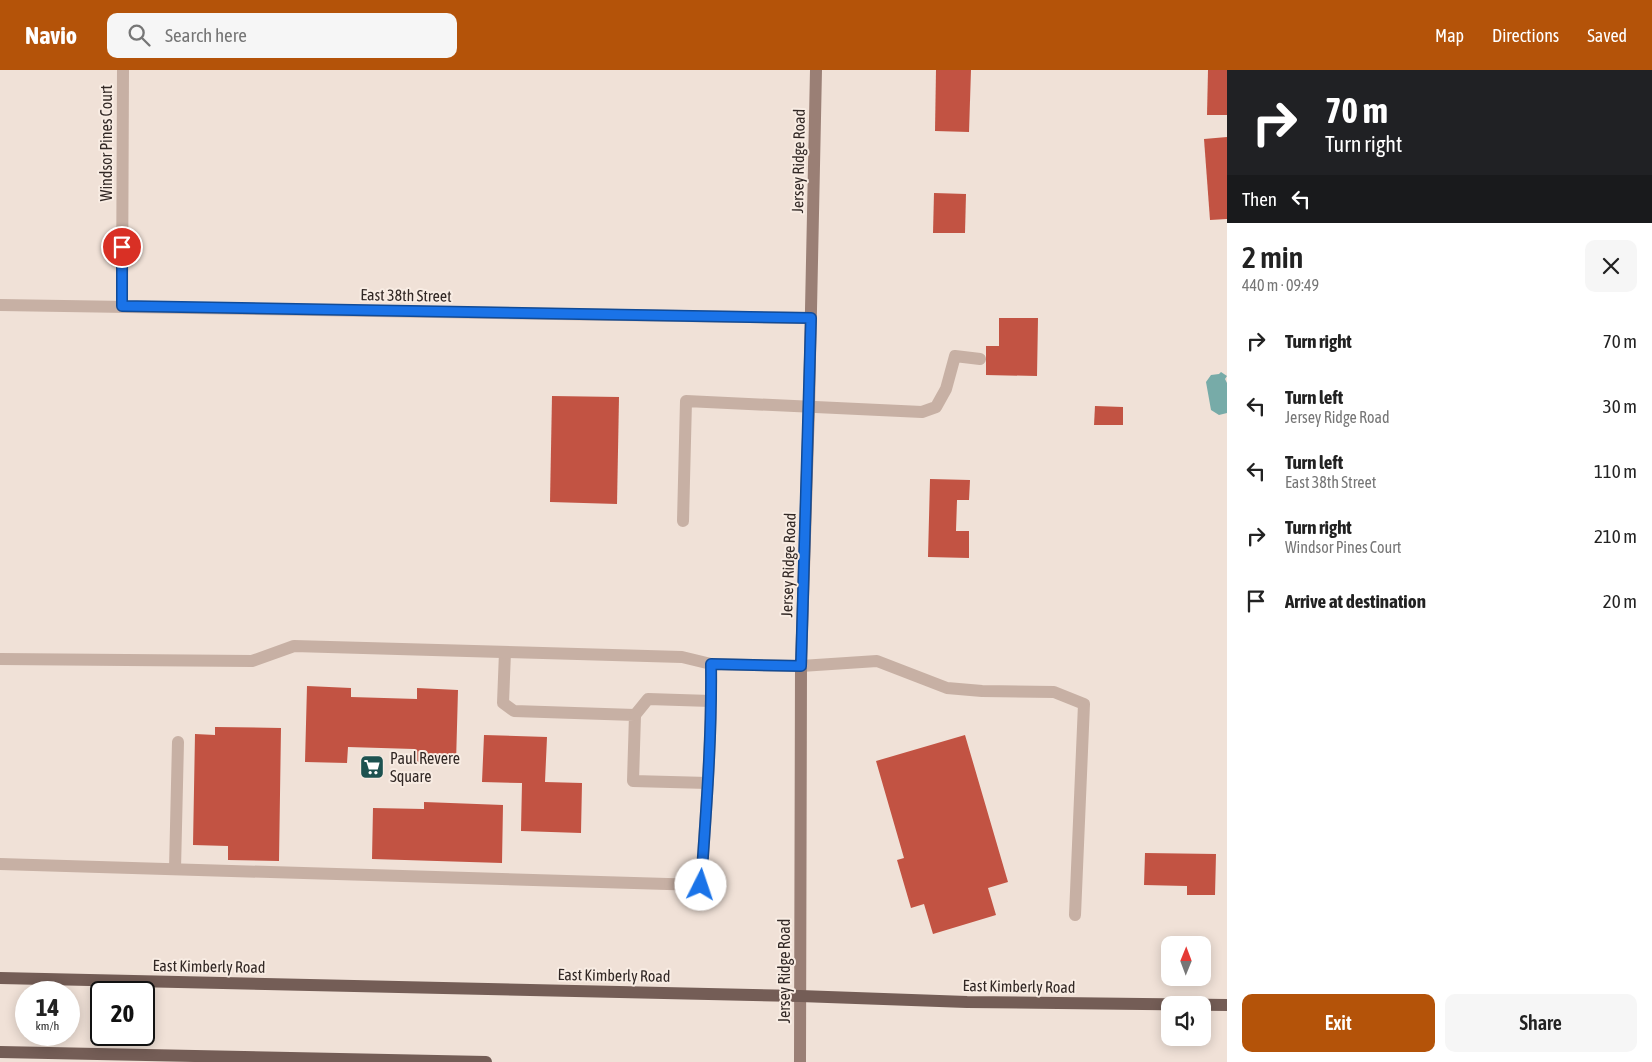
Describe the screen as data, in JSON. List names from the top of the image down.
{
  "streets": {
    "main road": ["Jersey Ridge Road", "East Kimberly Road"],
    "street": ["Windsor Pines Court", "East 38th Street"]
  },
  "crossings": [
    ["Windsor Pines Court", "East 38th Street"],
    ["Jersey Ridge Road", "East 38th Street"],
    ["Jersey Ridge Road", "East Kimberly Road"]
  ],
  "places": {
    "supermarket": ["Paul Revere Square"]
  },
  "north": "top",
  "page": {
    "header": "Navio",
    "search": "Search here",
    "nav": ["Map", "Directions", "Saved"],
    "turn": ["70 m", "Turn right"],
    "then": "Then",
    "heading": ["2 min", "440 m · 09:49"],
    "list": [
      {
        "name": "Turn right",
        "value": "70 m"
      },
      {
        "name": "Turn left",
        "note": "Jersey Ridge Road",
        "value": "30 m"
      },
      {
        "name": "Turn left",
        "note": "East 38th Street",
        "value": "110 m"
      },
      {
        "name": "Turn right",
        "note": "Windsor Pines Court",
        "value": "210 m"
      },
      {
        "name": "Arrive at destination",
        "value": "20 m"
      }
    ],
    "speed": "14 km/h",
    "limit": "20",
    "buttons": ["Exit", "Share"]
  }
}
